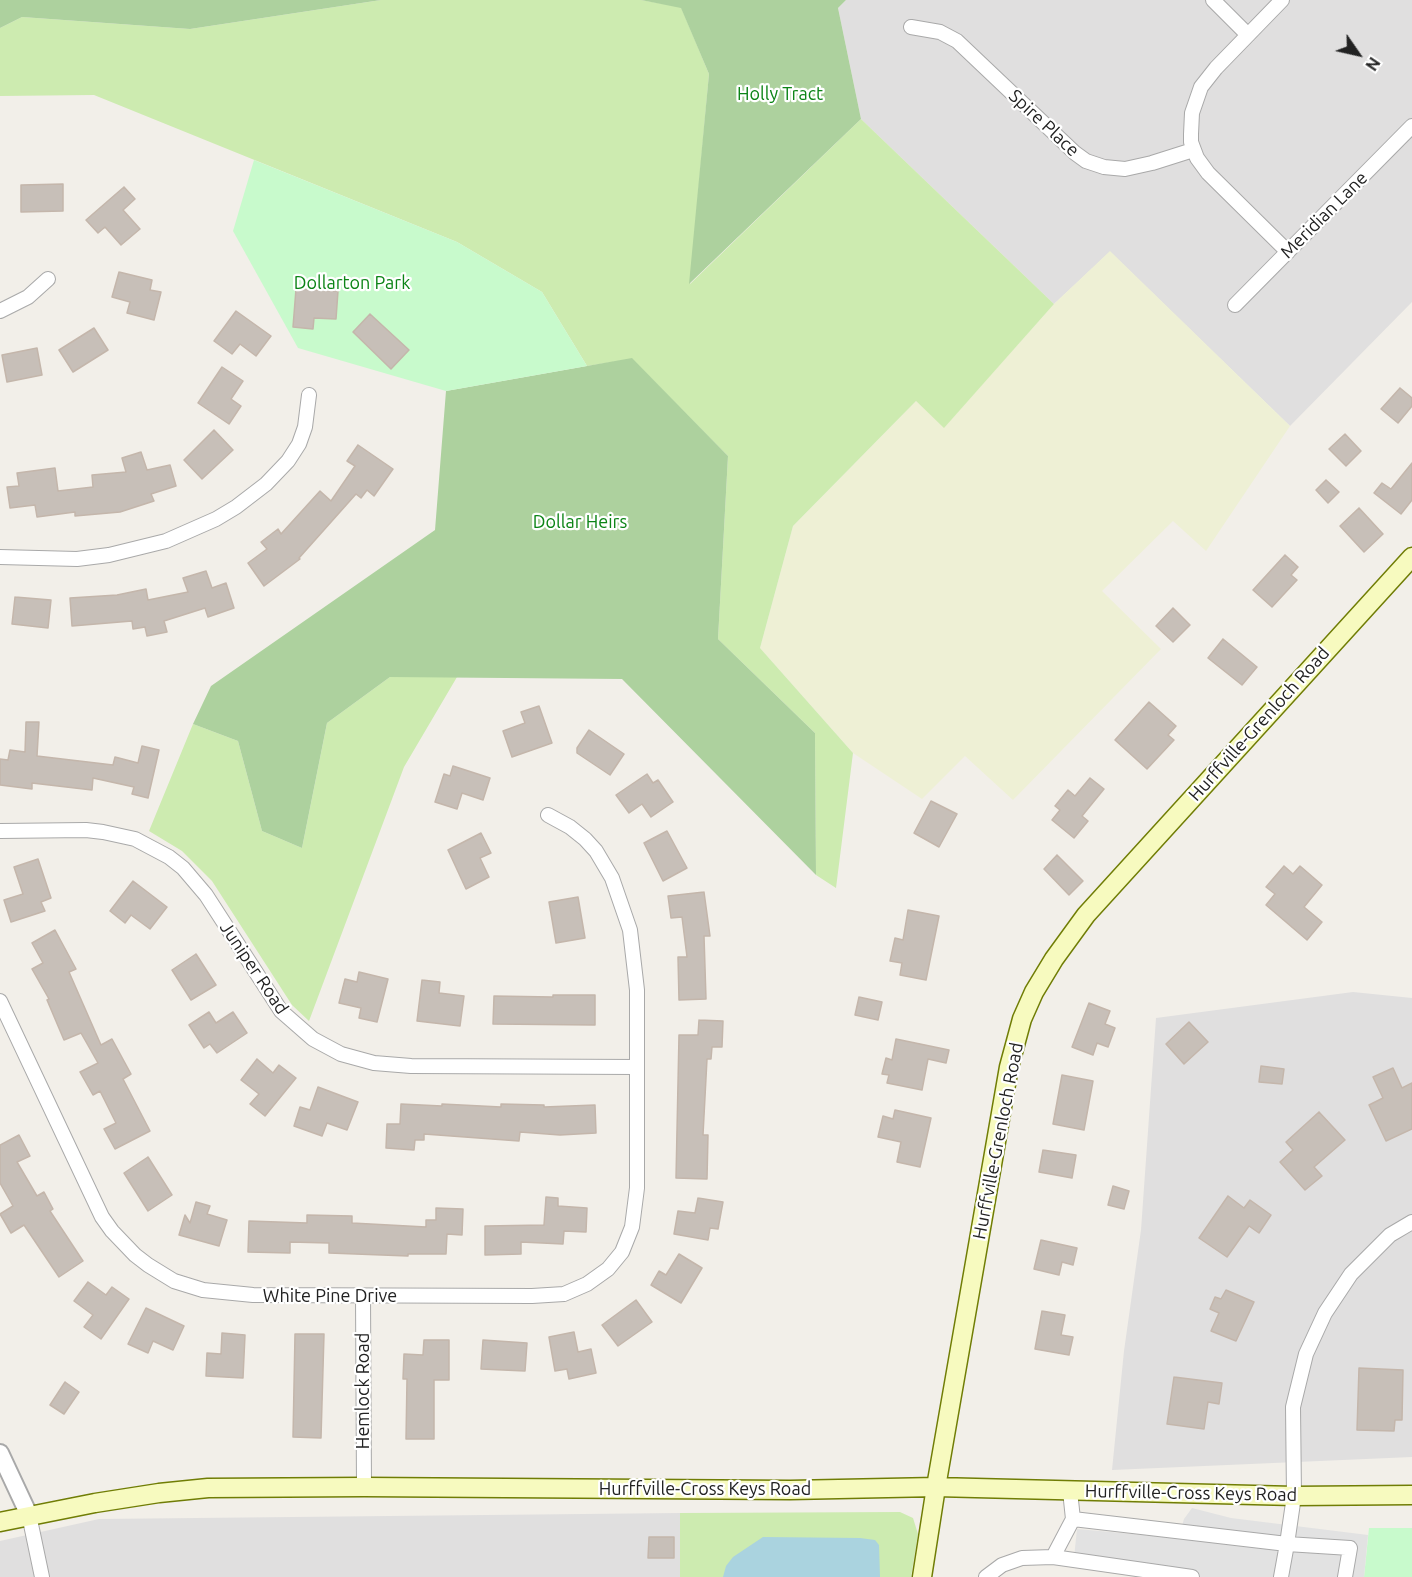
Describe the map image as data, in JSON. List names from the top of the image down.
{
  "streets": {
    "main road": ["Hurffville-Grenloch Road", "Hurffville-Cross Keys Road"],
    "street": [
      "Spire Place",
      "Meridian Lane",
      "Juniper Road",
      "White Pine Drive",
      "Hemlock Road"
    ]
  },
  "crossings": [
    ["Hurffville-Grenloch Road", "Hurffville-Cross Keys Road"],
    ["Juniper Road", "White Pine Drive"],
    ["White Pine Drive", "Hemlock Road"],
    ["Hemlock Road", "Hurffville-Cross Keys Road"]
  ],
  "parks": ["Holly Tract", "Dollarton Park", "Dollar Heirs"],
  "north": "bottom right"
}
